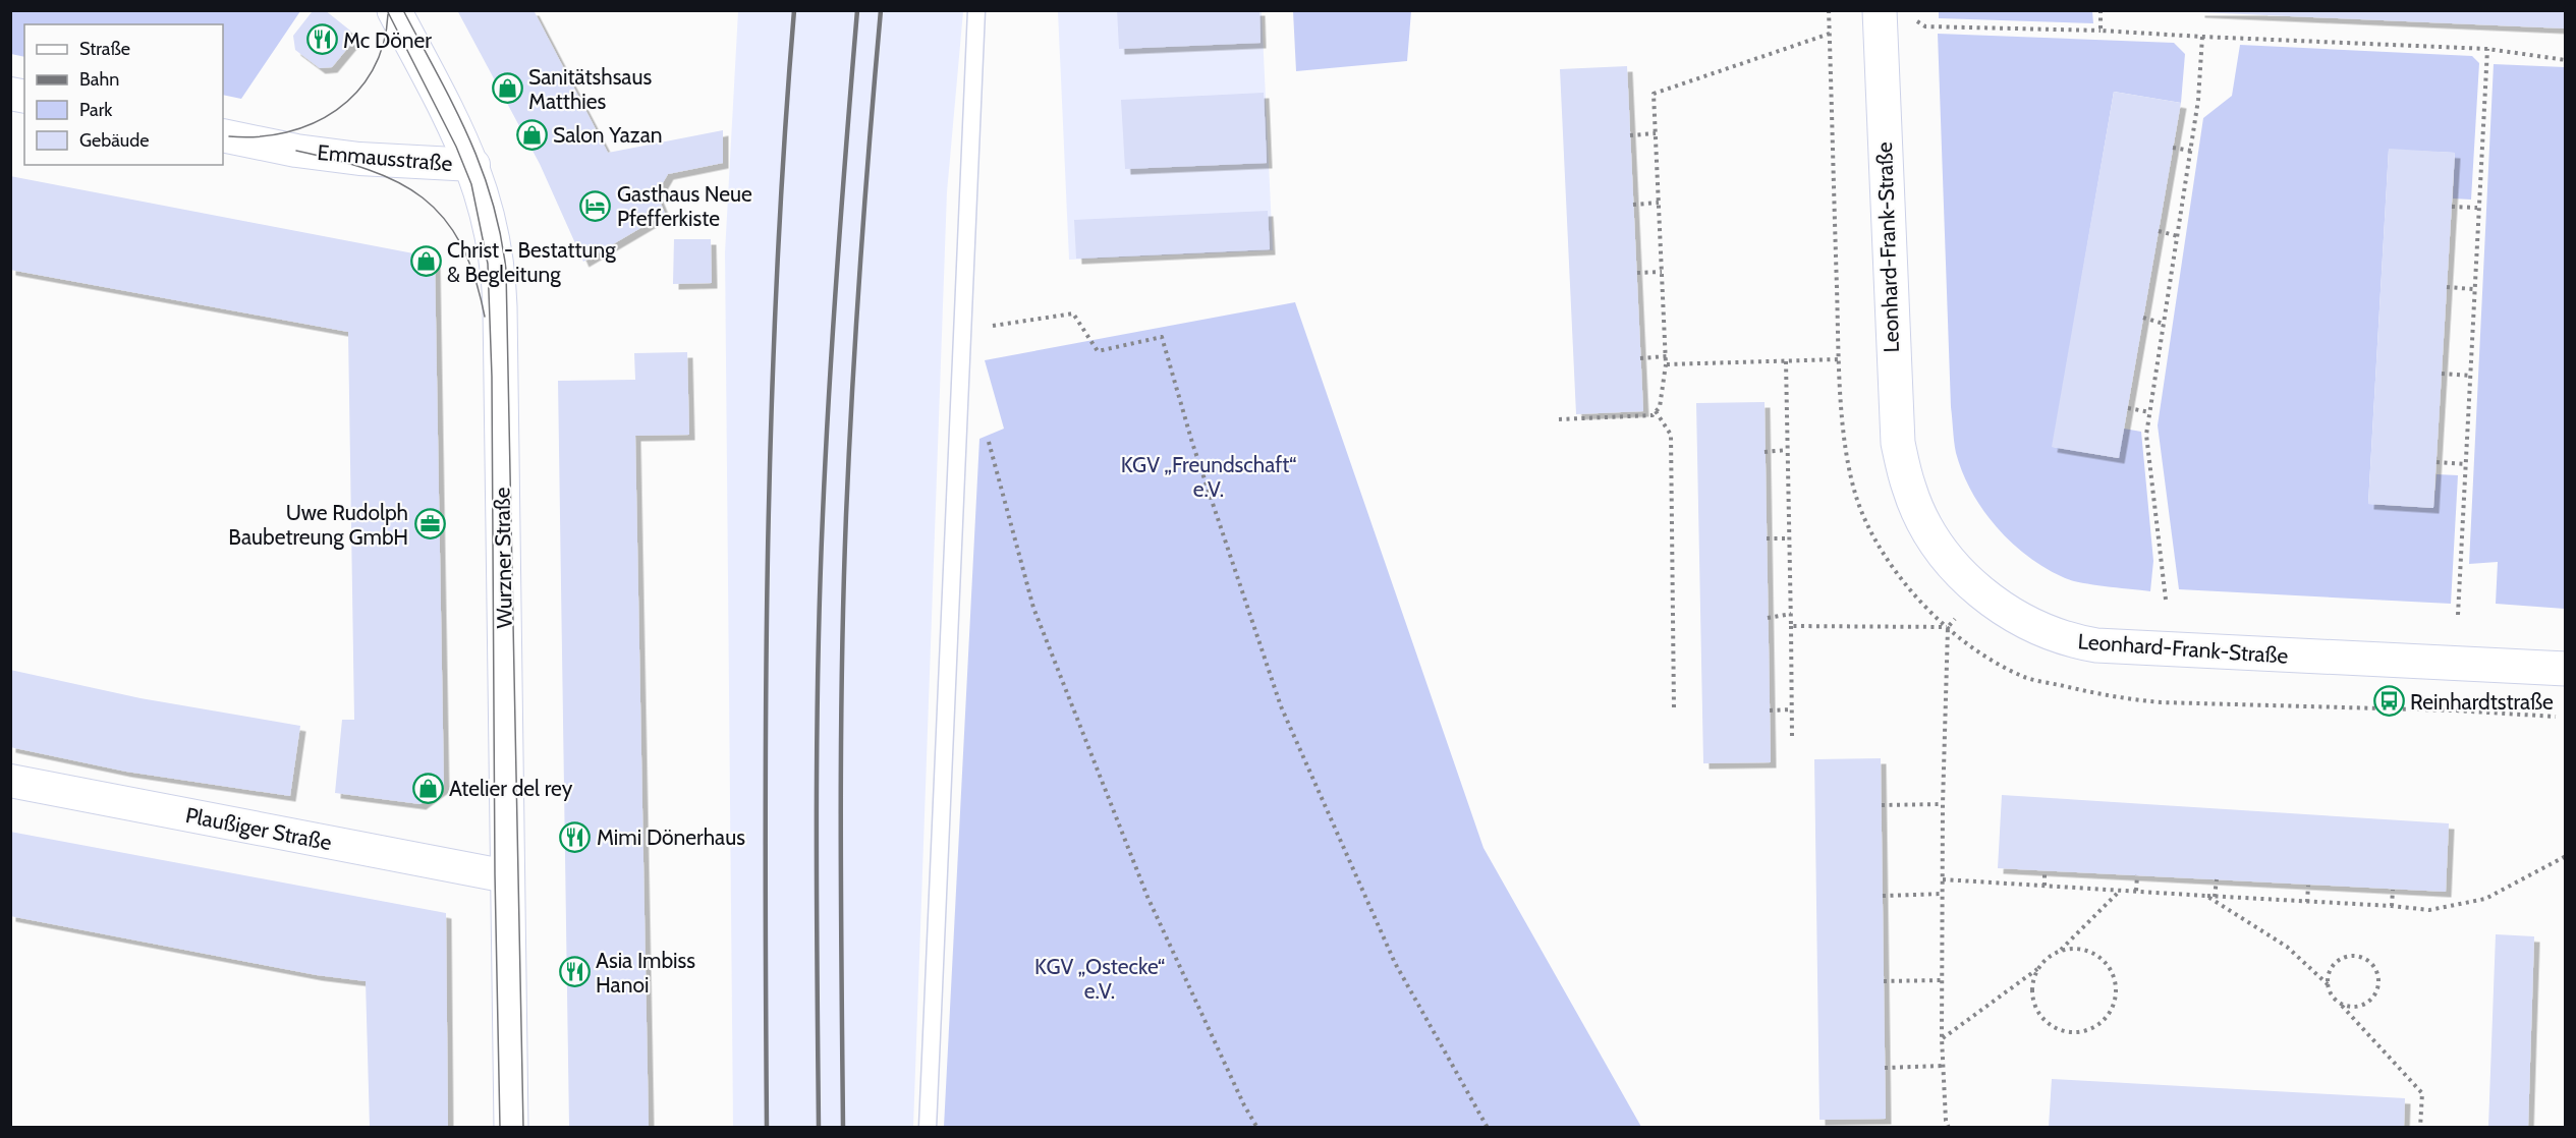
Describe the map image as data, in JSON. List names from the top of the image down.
{
  "streets": {
    "street": [
      "Emmausstraße",
      "Leonhard-Frank-Straße",
      "Wurzner Straße",
      "Plaußiger Straße"
    ]
  },
  "crossings": [
    ["Emmausstraße", "Wurzner Straße"],
    ["Wurzner Straße", "Plaußiger Straße"]
  ],
  "parks": ["KGV „Freundschaft“ e.V.", "KGV „Ostecke“ e.V."],
  "places": {
    "restaurant": ["Mc Döner", "Mimi Dönerhaus", "Asia Imbiss Hanoi"],
    "shop": [
      "Sanitätshsaus Matthies",
      "Salon Yazan",
      "Christ - Bestattung & Begleitung",
      "Atelier del rey"
    ],
    "hotel": ["Gasthaus Neue Pfefferkiste"],
    "office": ["Uwe Rudolph Baubetreung GmbH"],
    "bus stop": ["Reinhardtstraße"]
  },
  "legend": [
    "Straße",
    "Bahn",
    "Park",
    "Gebäude"
  ]
}
